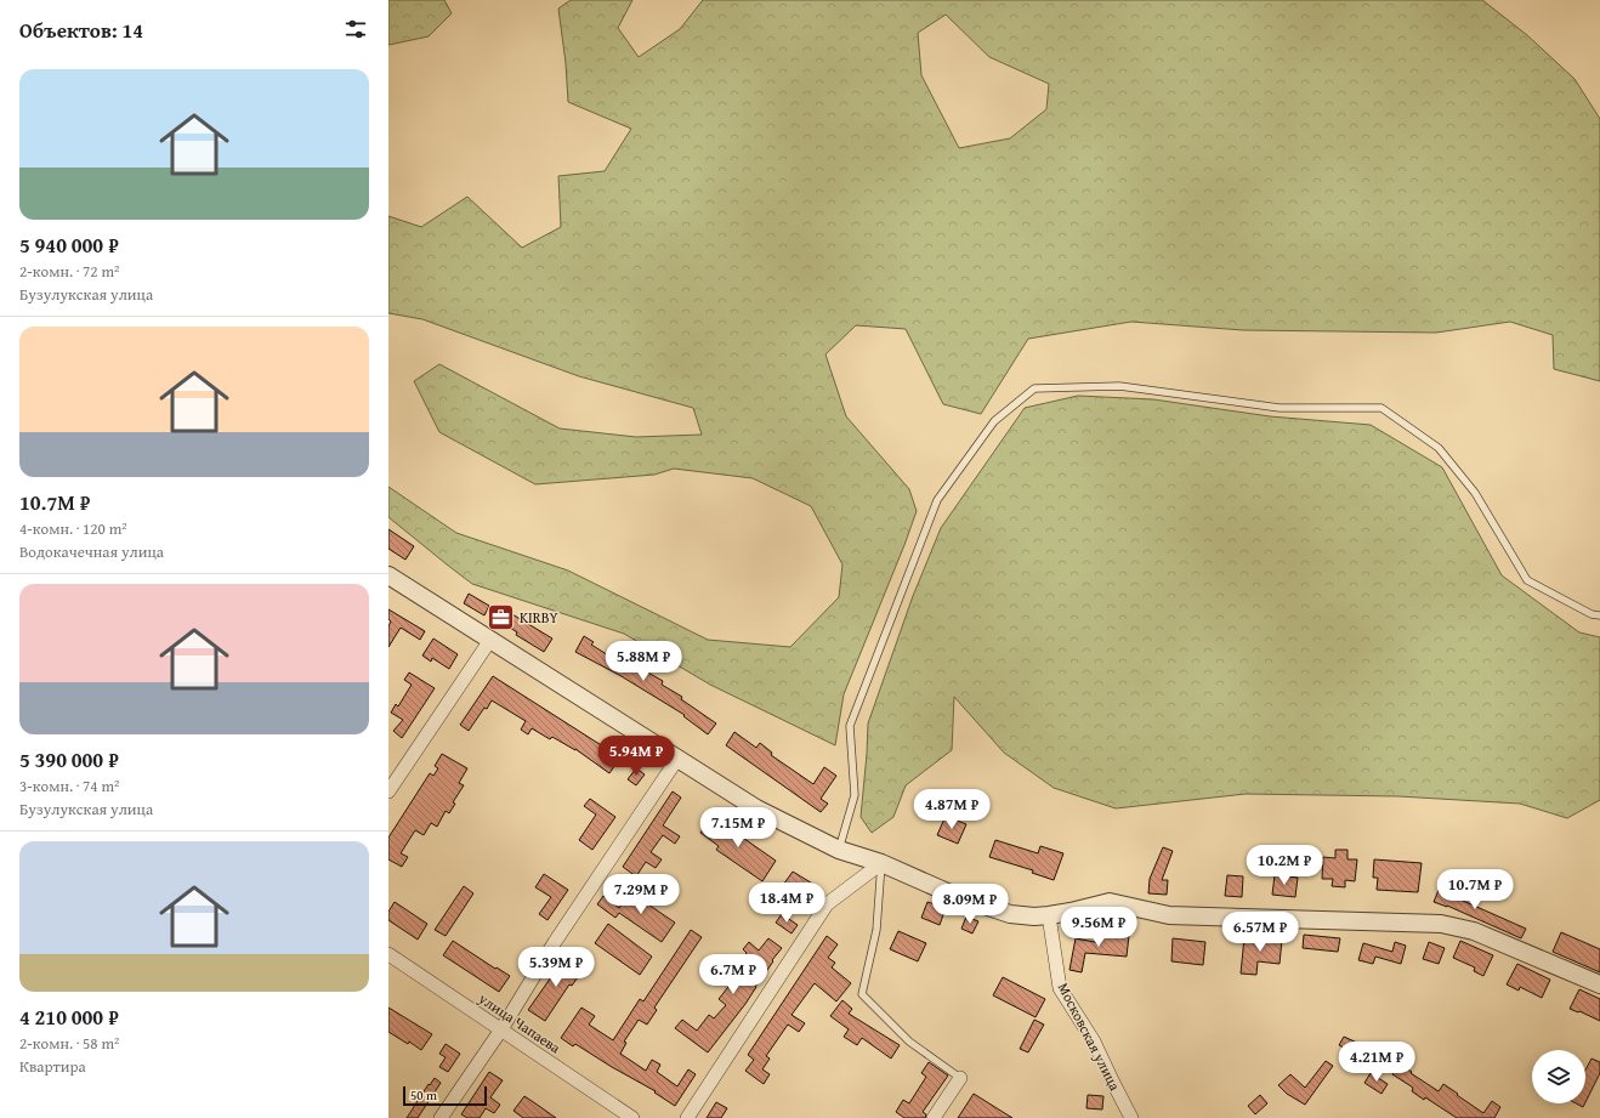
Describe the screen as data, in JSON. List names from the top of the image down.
{
  "streets": {
    "street": ["улица Чапаева", "Московская улица"]
  },
  "places": {
    "office": ["KIRBY"]
  },
  "scale_bar": "50 m",
  "page": {
    "heading": "Объектов: 14",
    "list": [
      {
        "name": "5 940 000 ₽",
        "note": "2-комн. · 72 m² · Бузулукская улица"
      },
      {
        "name": "10.7M ₽",
        "note": "4-комн. · 120 m² · Водокачечная улица"
      },
      {
        "name": "5 390 000 ₽",
        "note": "3-комн. · 74 m² · Бузулукская улица"
      },
      {
        "name": "4 210 000 ₽",
        "note": "2-комн. · 58 m² · Квартира"
      }
    ],
    "price": [
      "5.88M ₽",
      "5.94M ₽",
      "4.87M ₽",
      "7.15M ₽",
      "10.2M ₽",
      "10.7M ₽",
      "7.29M ₽",
      "18.4M ₽",
      "8.09M ₽",
      "9.56M ₽",
      "6.57M ₽",
      "5.39M ₽",
      "6.7M ₽",
      "4.21M ₽"
    ],
    "scale": "50 m"
  }
}
